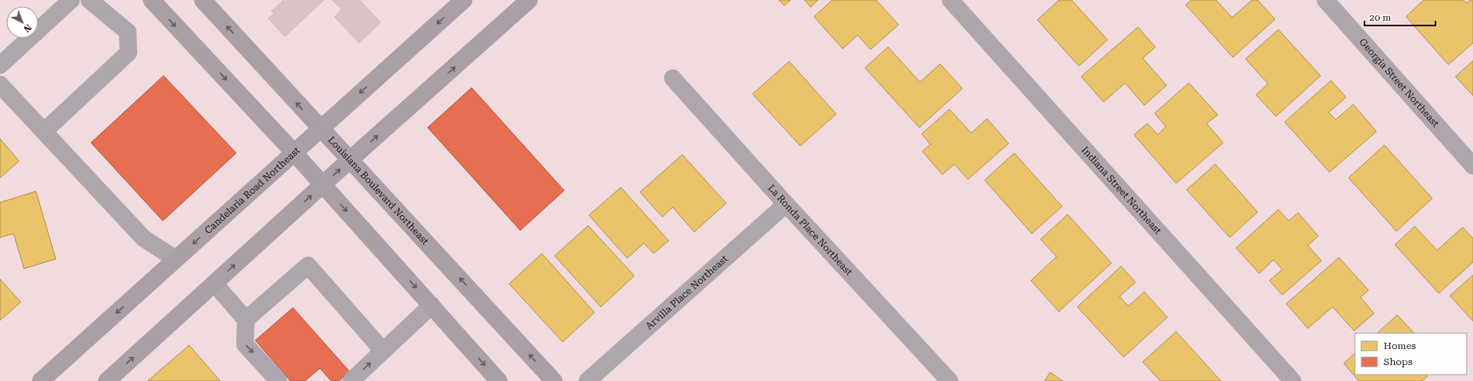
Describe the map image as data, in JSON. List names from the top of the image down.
{
  "streets": {
    "main road": ["Candelaria Road Northeast", "Louisiana Boulevard Northeast"],
    "street": [
      "Georgia Street Northeast",
      "Indiana Street Northeast",
      "La Ronda Place Northeast",
      "Arvilla Place Northeast"
    ]
  },
  "crossings": [
    ["Candelaria Road Northeast", "Louisiana Boulevard Northeast"],
    ["La Ronda Place Northeast", "Arvilla Place Northeast"]
  ],
  "legend": ["Homes", "Shops"],
  "scale_bar": "20 m",
  "north": "bottom right"
}
